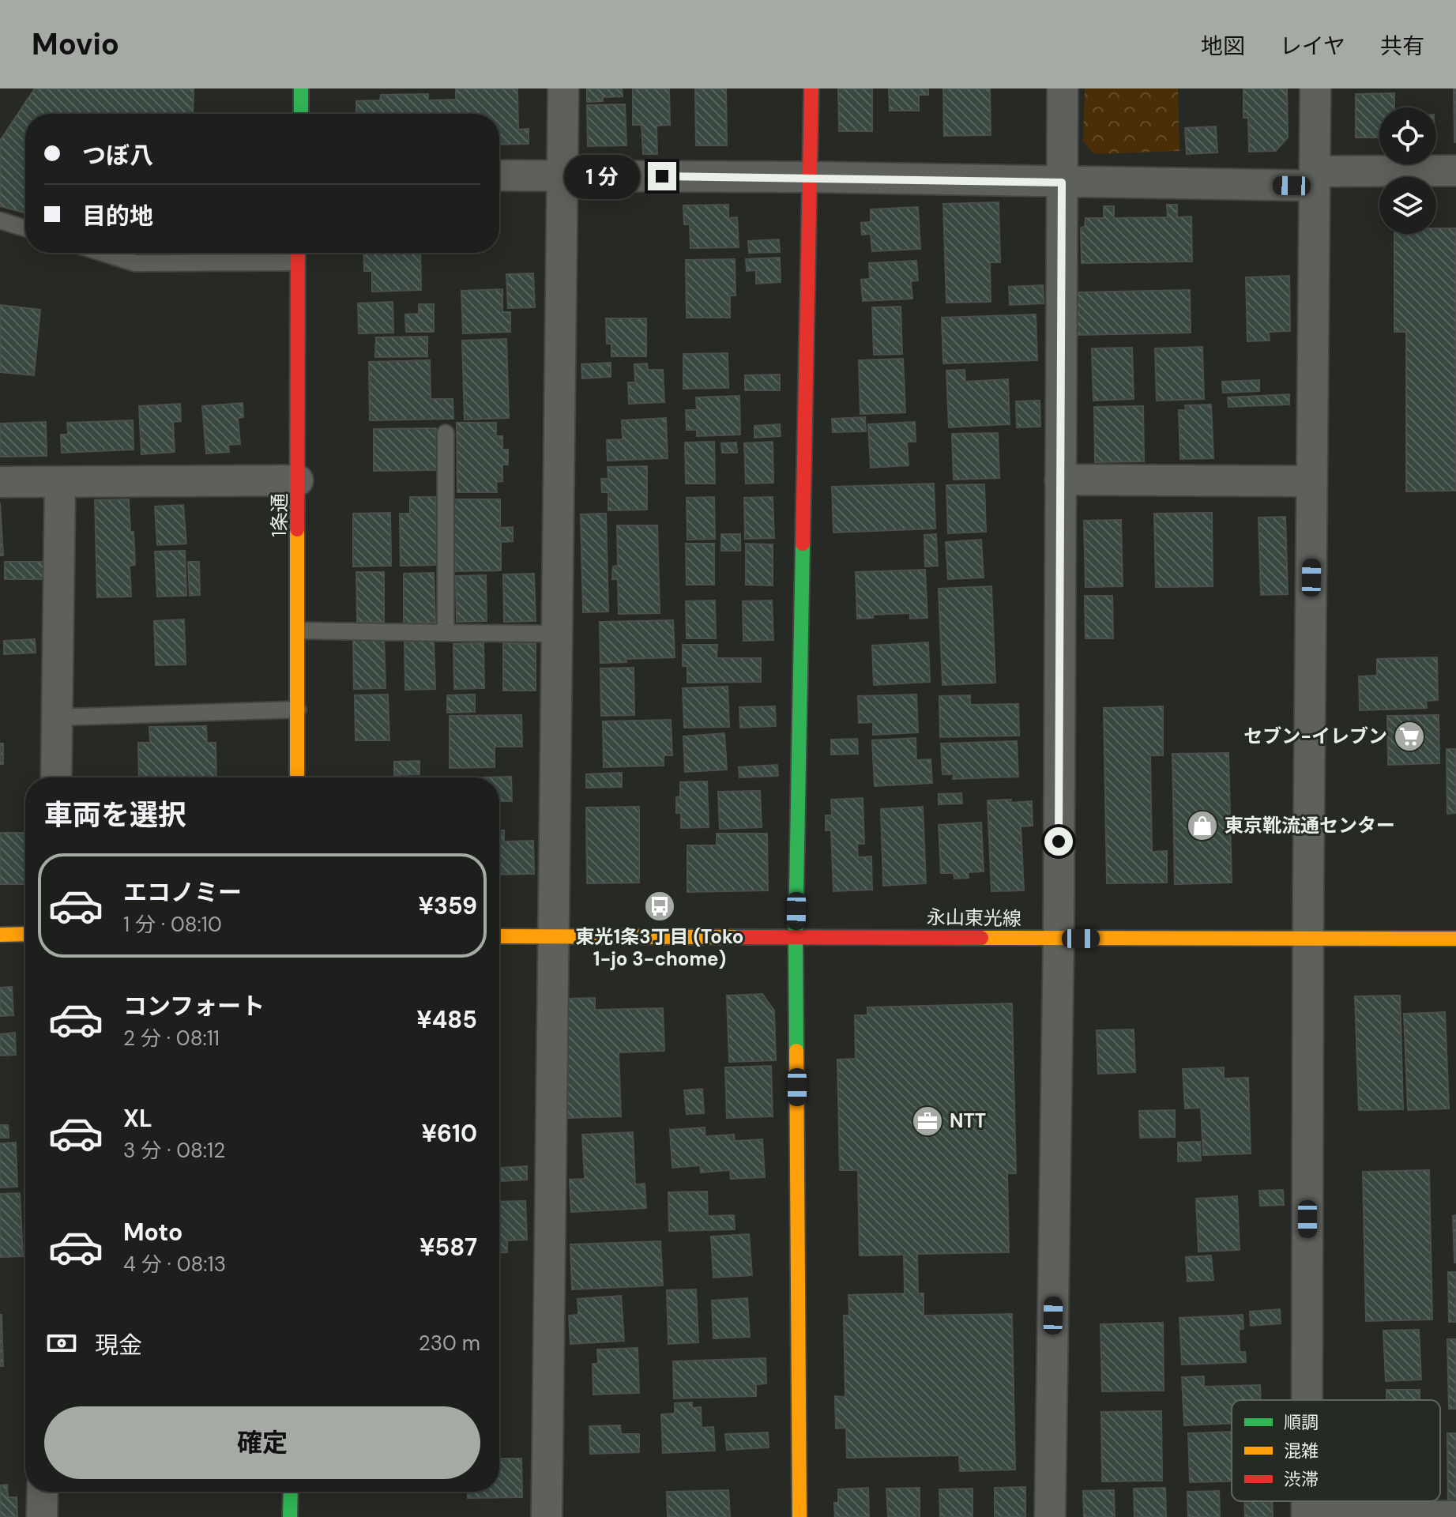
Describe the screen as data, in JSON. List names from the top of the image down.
{
  "streets": {
    "street": ["1条通", "永山東光線"]
  },
  "places": {
    "supermarket": ["セブン-イレブン"],
    "shop": ["東京靴流通センター"],
    "bus stop": ["東光1条3丁目 (Toko 1-jo 3-chome)"],
    "office": ["NTT"]
  },
  "legend": ["順調", "混雑", "渋滞"],
  "page": {
    "header": "Movio",
    "nav": ["地図", "レイヤ", "共有"],
    "banner": ["つぼ八", "目的地"],
    "bubble": "1 分",
    "heading": "車両を選択",
    "list": [
      {
        "name": "エコノミー",
        "note": "1 分 · 08:10",
        "value": "¥359"
      },
      {
        "name": "コンフォート",
        "note": "2 分 · 08:11",
        "value": "¥485"
      },
      {
        "name": "XL",
        "note": "3 分 · 08:12",
        "value": "¥610"
      },
      {
        "name": "Moto",
        "note": "4 分 · 08:13",
        "value": "¥587"
      }
    ],
    "pay": ["現金", "230 m"],
    "buttons": "確定"
  }
}
